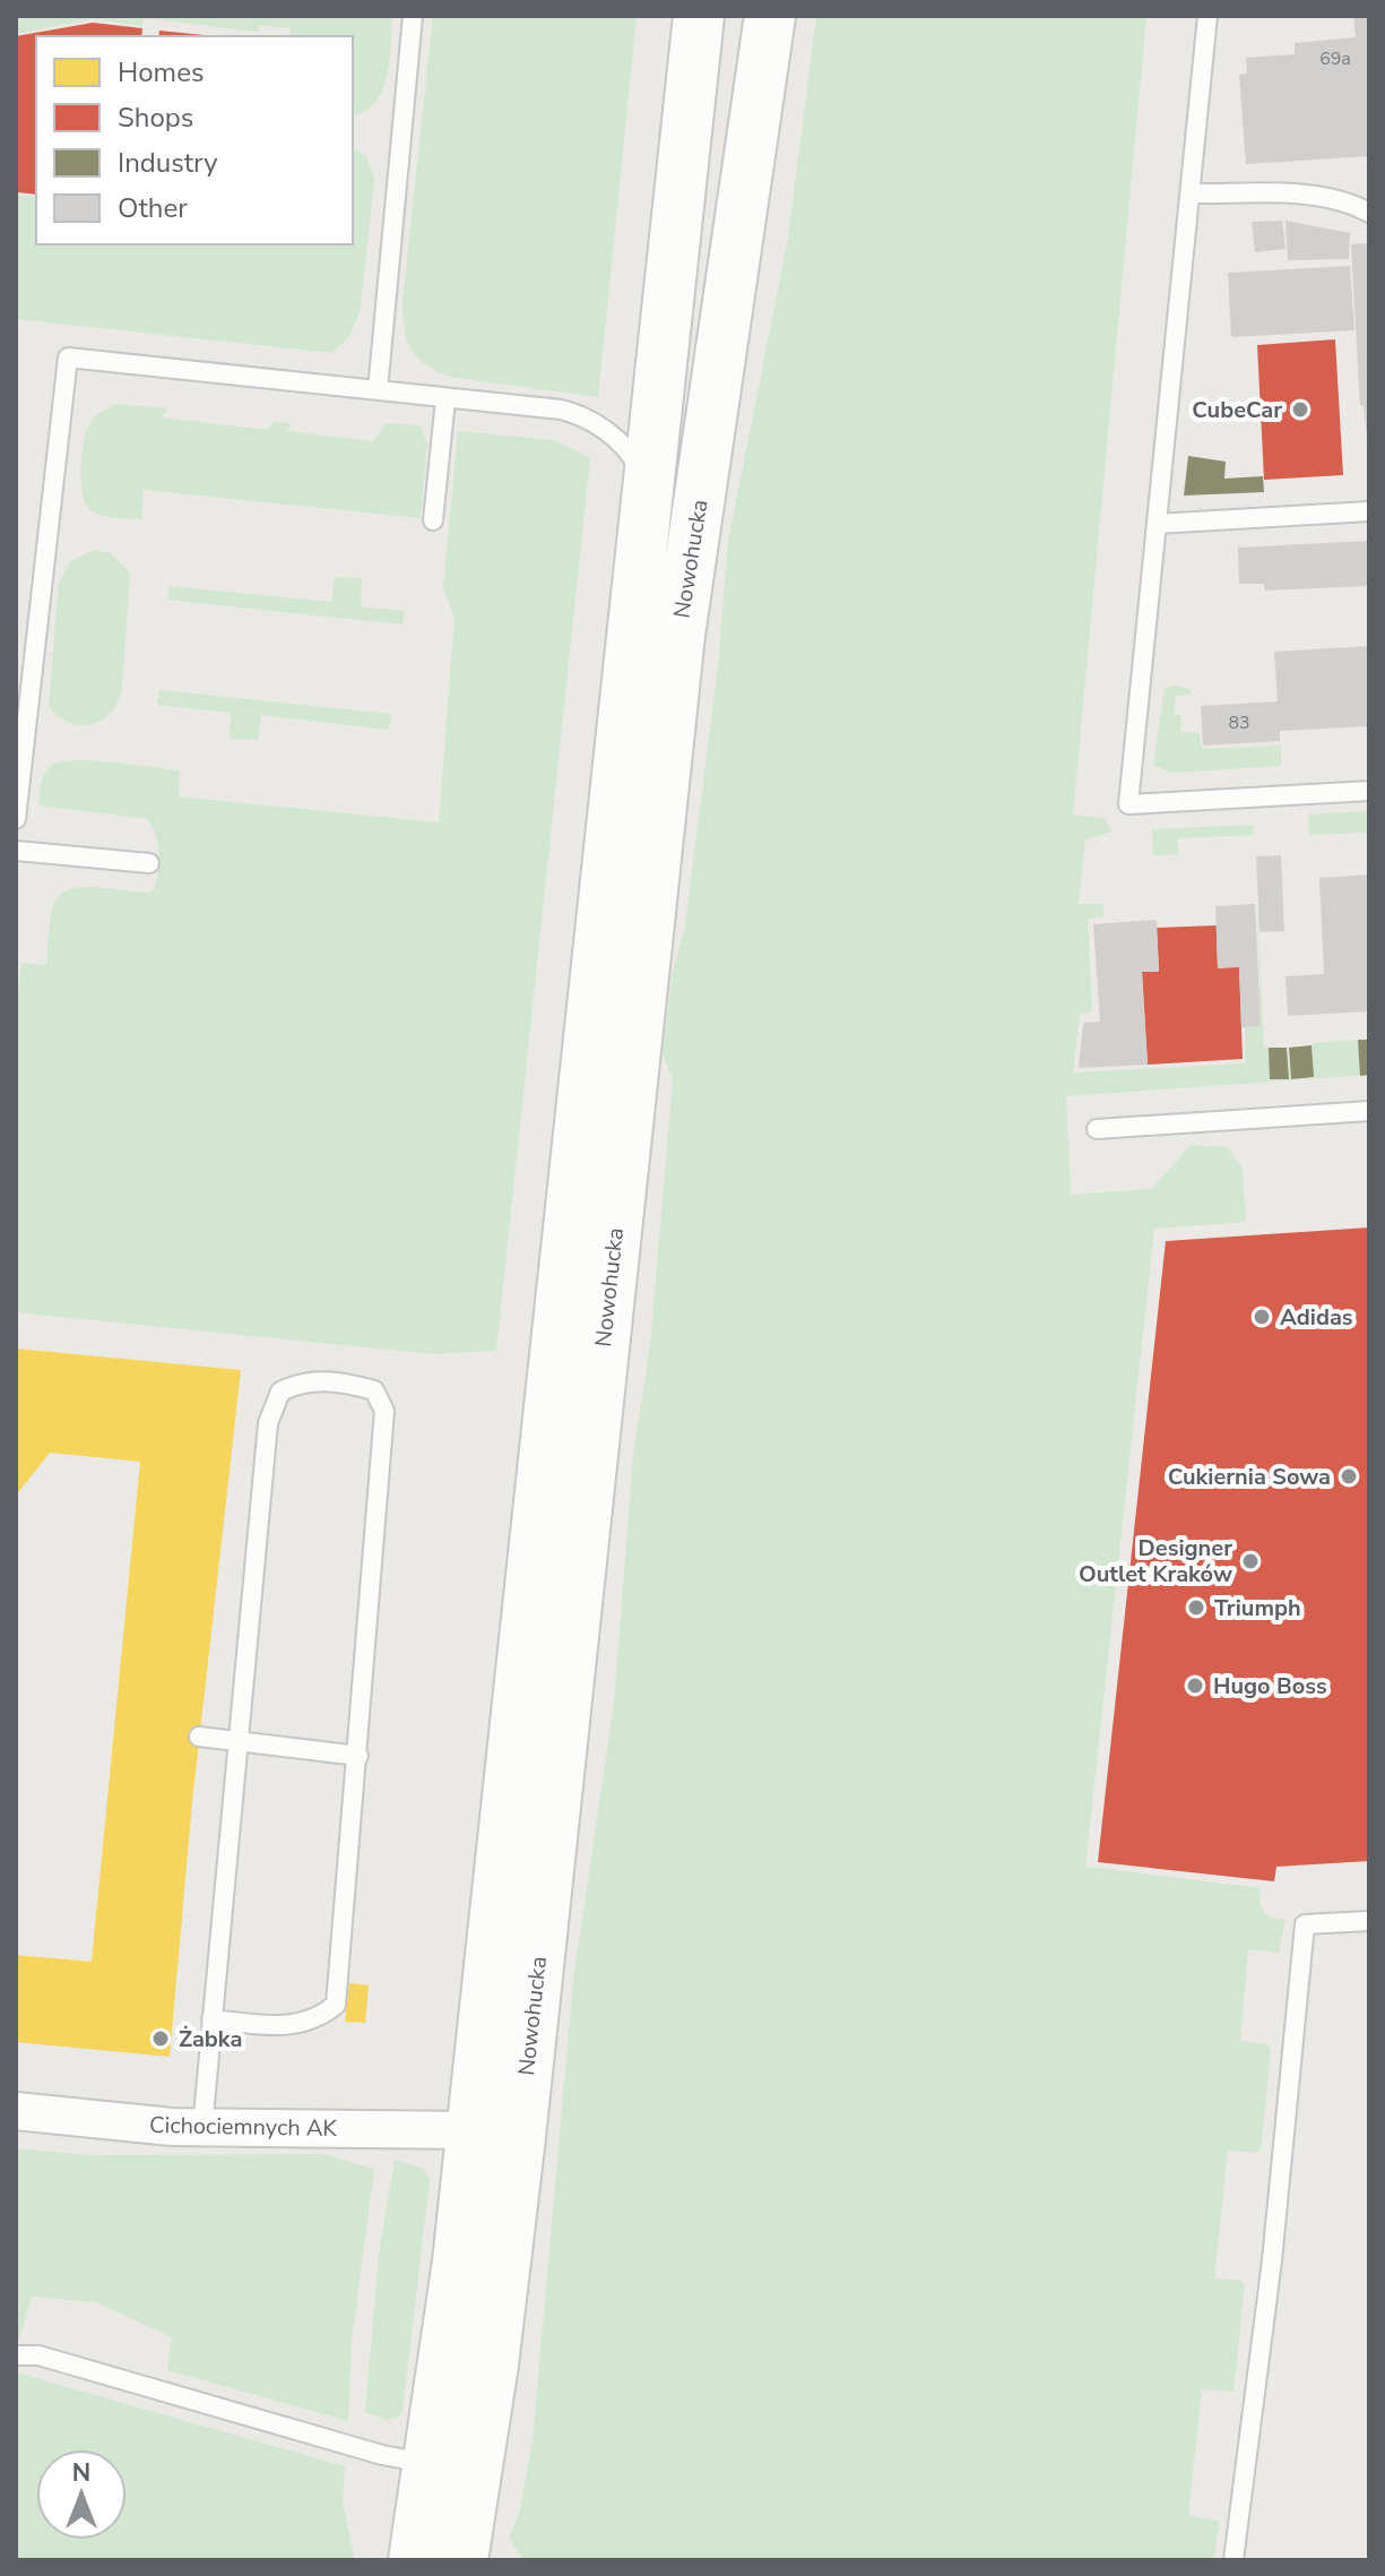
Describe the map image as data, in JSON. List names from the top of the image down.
{
  "streets": {
    "main road": ["Nowohucka"],
    "street": ["Cichociemnych AK"]
  },
  "places": [
    "CubeCar",
    "Adidas",
    "Cukiernia Sowa",
    "Designer Outlet Kraków",
    "Triumph",
    "Hugo Boss",
    "Żabka"
  ],
  "house_numbers": ["69a", "83"],
  "legend": [
    "Homes",
    "Shops",
    "Industry",
    "Other"
  ],
  "north": "top"
}
